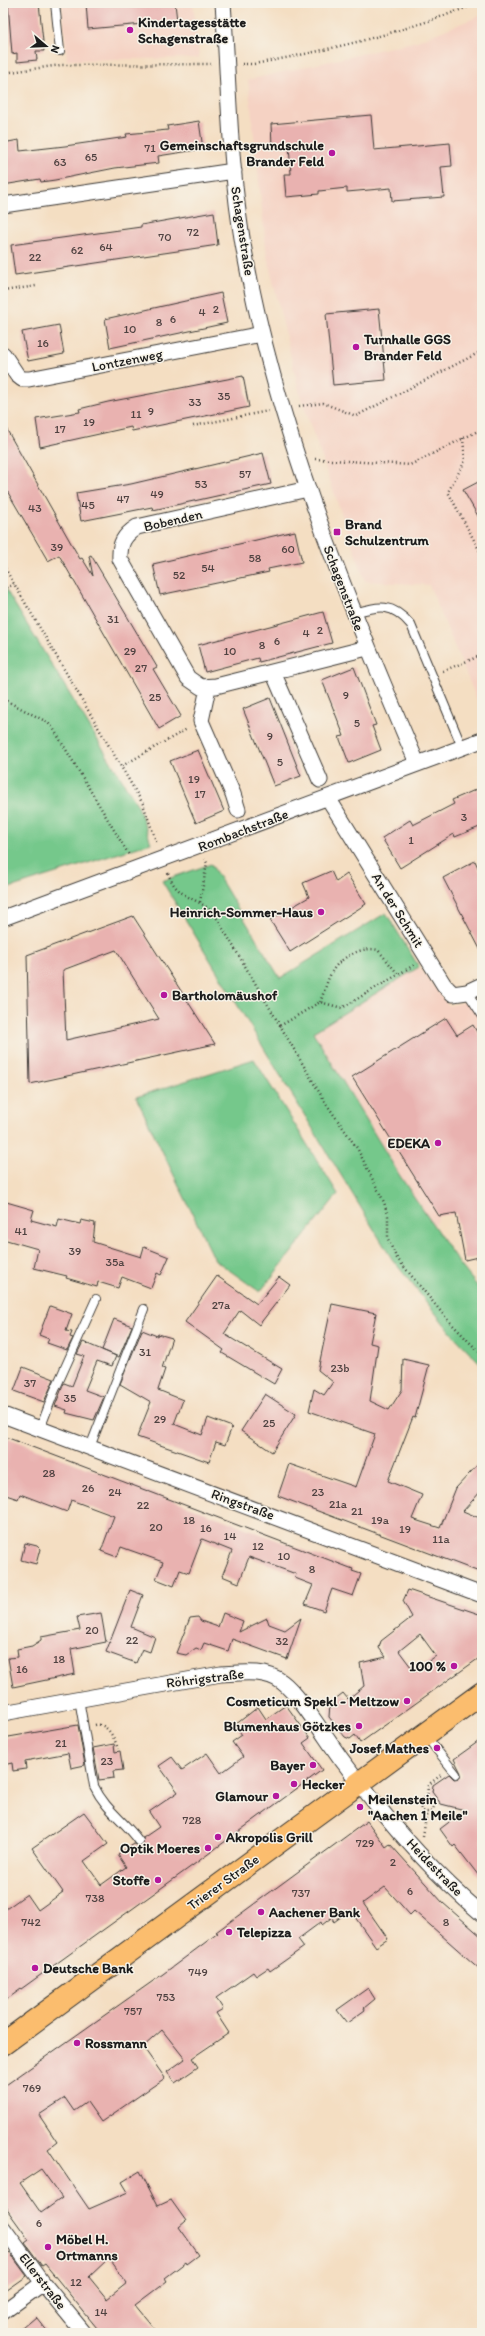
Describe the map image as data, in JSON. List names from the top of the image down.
{
  "streets": {
    "main road": ["Trierer Straße"],
    "street": [
      "Schagenstraße",
      "Lontzenweg",
      "Bobenden",
      "Rombachstraße",
      "An der Schmit",
      "Ringstraße",
      "Röhrigstraße",
      "Heidestraße",
      "Ellerstraße"
    ]
  },
  "crossings": [
    ["Schagenstraße", "Lontzenweg"],
    ["Schagenstraße", "Bobenden"],
    ["Schagenstraße", "Rombachstraße"],
    ["Rombachstraße", "An der Schmit"],
    ["Röhrigstraße", "Heidestraße"],
    ["Röhrigstraße", "Trierer Straße"],
    ["Heidestraße", "Trierer Straße"]
  ],
  "places": {
    "other": [
      "Kindertagesstätte Schagenstraße",
      "Gemeinschaftsgrundschule Brander Feld",
      "Turnhalle GGS Brander Feld",
      "Heinrich-Sommer-Haus",
      "Bartholomäushof",
      "EDEKA",
      "100 %",
      "Cosmeticum Spekl - Meltzow",
      "Blumenhaus Götzkes",
      "Josef Mathes",
      "Bayer",
      "Hecker",
      "Glamour",
      "Meilenstein \"Aachen 1 Meile\"",
      "Akropolis Grill",
      "Optik Moeres",
      "Stoffe",
      "Aachener Bank",
      "Telepizza",
      "Deutsche Bank",
      "Rossmann",
      "Möbel H. Ortmanns"
    ],
    "transit": ["Brand Schulzentrum"]
  },
  "house_numbers": [
    "71",
    "65",
    "63",
    "72",
    "70",
    "64",
    "62",
    "22",
    "2",
    "4",
    "6",
    "8",
    "10",
    "16",
    "35",
    "33",
    "9",
    "11",
    "19",
    "17",
    "57",
    "53",
    "49",
    "47",
    "45",
    "43",
    "39",
    "60",
    "58",
    "54",
    "52",
    "31",
    "2",
    "4",
    "6",
    "8",
    "29",
    "10",
    "27",
    "9",
    "25",
    "5",
    "9",
    "5",
    "19",
    "17",
    "3",
    "1",
    "41",
    "39",
    "35a",
    "27a",
    "31",
    "23b",
    "37",
    "35",
    "29",
    "25",
    "28",
    "26",
    "24",
    "23",
    "21a",
    "22",
    "21",
    "18",
    "19a",
    "20",
    "16",
    "19",
    "14",
    "11a",
    "12",
    "10",
    "8",
    "20",
    "22",
    "32",
    "18",
    "16",
    "21",
    "23",
    "728",
    "729",
    "2",
    "6",
    "737",
    "738",
    "742",
    "8",
    "749",
    "753",
    "757",
    "769",
    "6",
    "12",
    "14"
  ],
  "north": "right"
}
